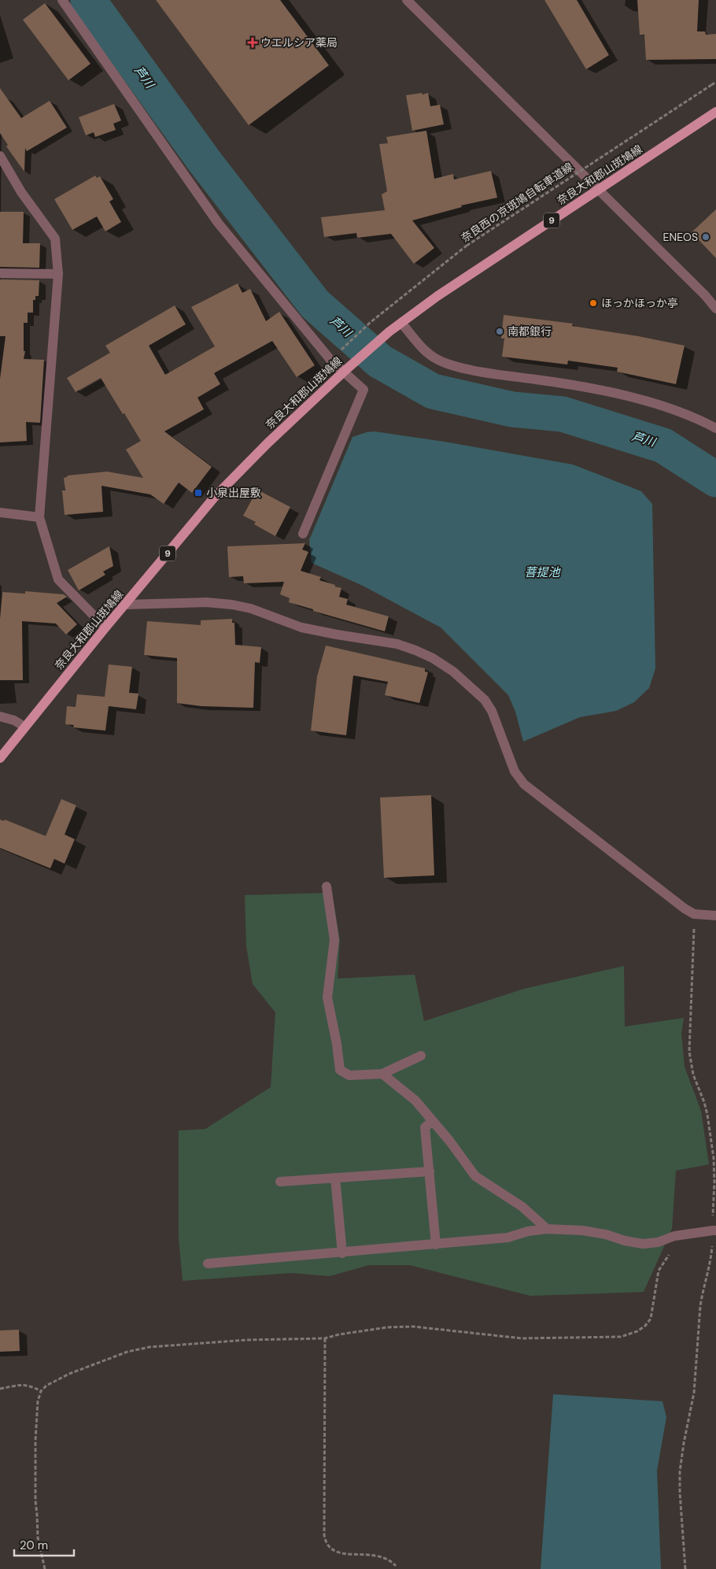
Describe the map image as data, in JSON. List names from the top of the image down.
{
  "streets": {
    "main road": ["奈良大和郡山斑鳩線", "9"],
    "path": ["奈良西の京斑鳩自転車道線"]
  },
  "water": ["芦川", "菩提池"],
  "places": {
    "health": ["ウエルシア薬局"],
    "other": ["ENEOS", "ほっかほっか亭", "南都銀行"],
    "transit": ["小泉出屋敷"]
  },
  "scale_bar": "20 m"
}
